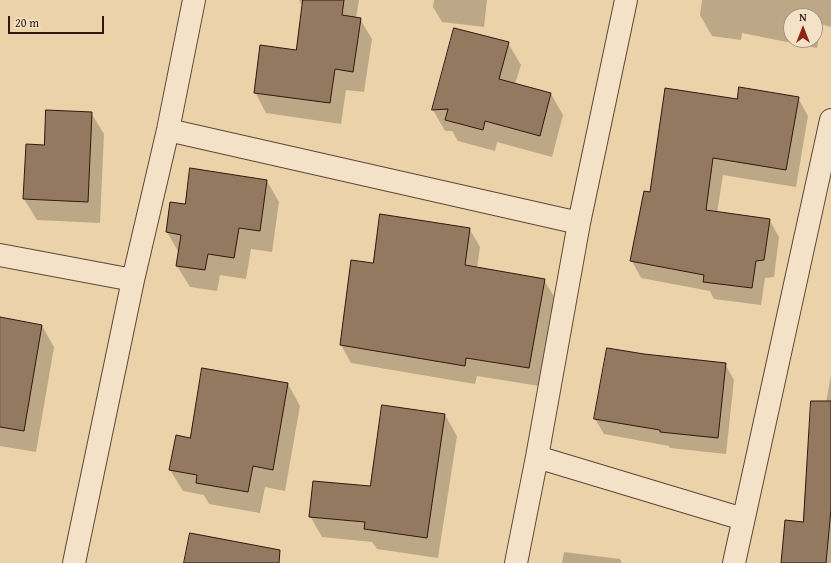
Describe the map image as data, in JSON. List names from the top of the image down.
{
  "scale_bar": "20 m",
  "north": "top"
}
